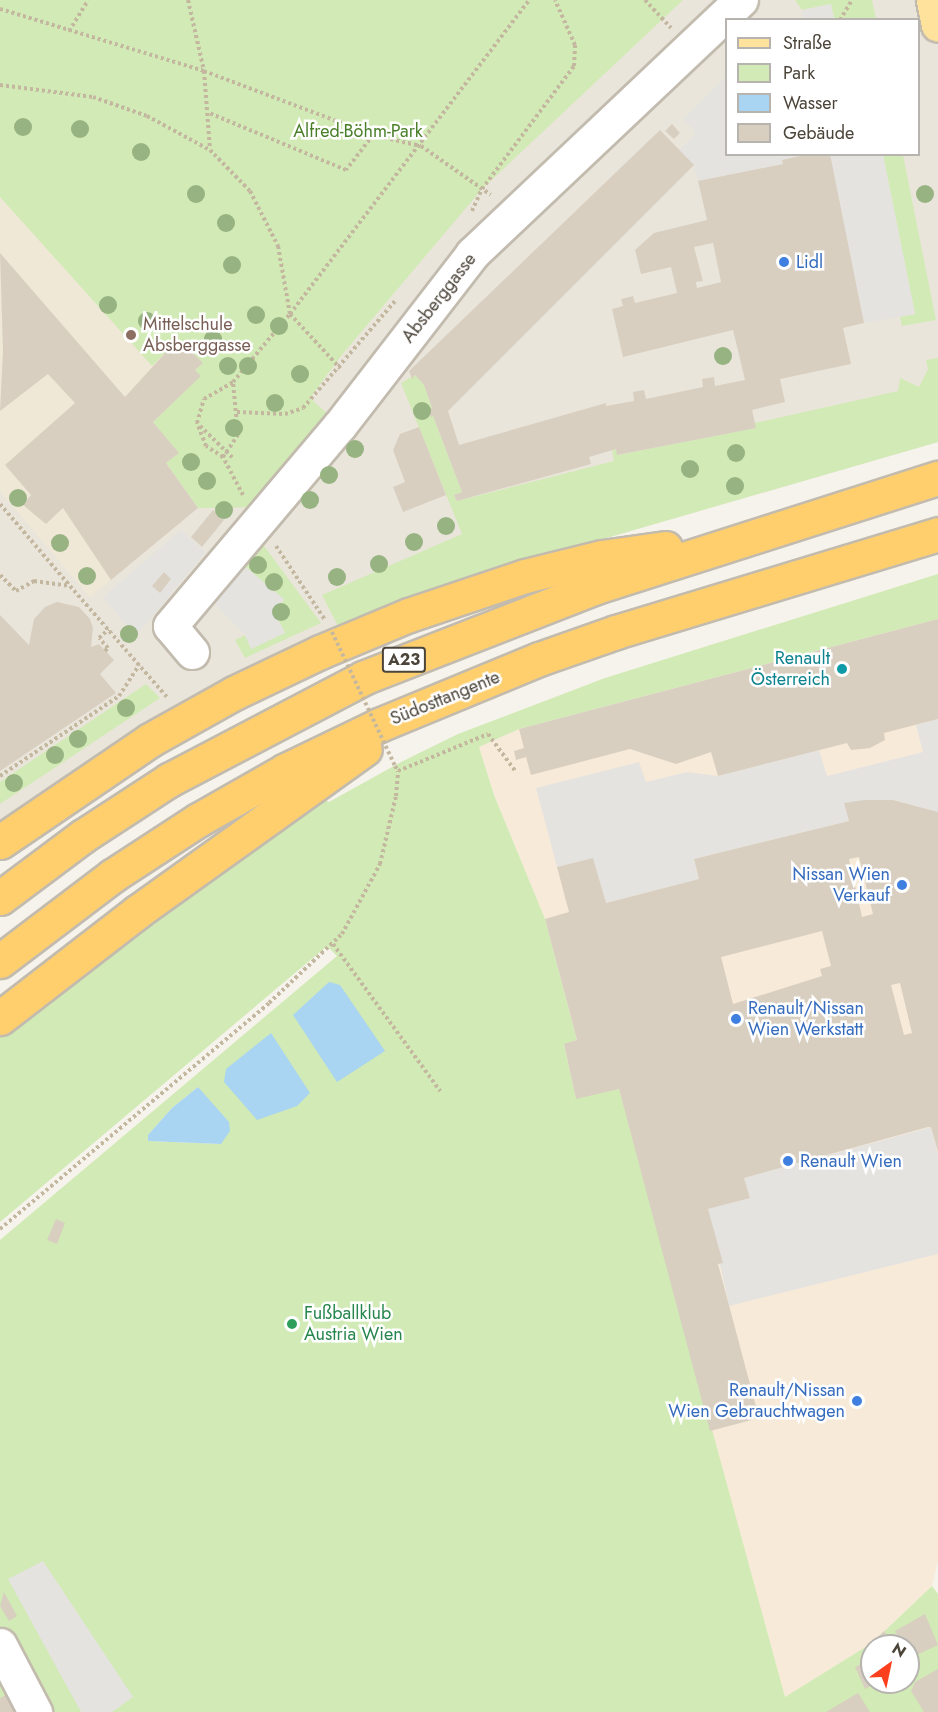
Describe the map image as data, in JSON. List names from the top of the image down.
{
  "streets": {
    "highway": ["A23", "Südosttangente"],
    "street": ["Absberggasse"]
  },
  "parks": ["Alfred-Böhm-Park"],
  "places": [
    "Lidl",
    "Mittelschule Absberggasse",
    "Renault Österreich",
    "Nissan Wien Verkauf",
    "Renault/Nissan Wien Werkstatt",
    "Renault Wien",
    "Fußballklub Austria Wien",
    "Renault/Nissan Wien Gebrauchtwagen"
  ],
  "legend": [
    "Straße",
    "Park",
    "Wasser",
    "Gebäude"
  ],
  "north": "top right"
}
